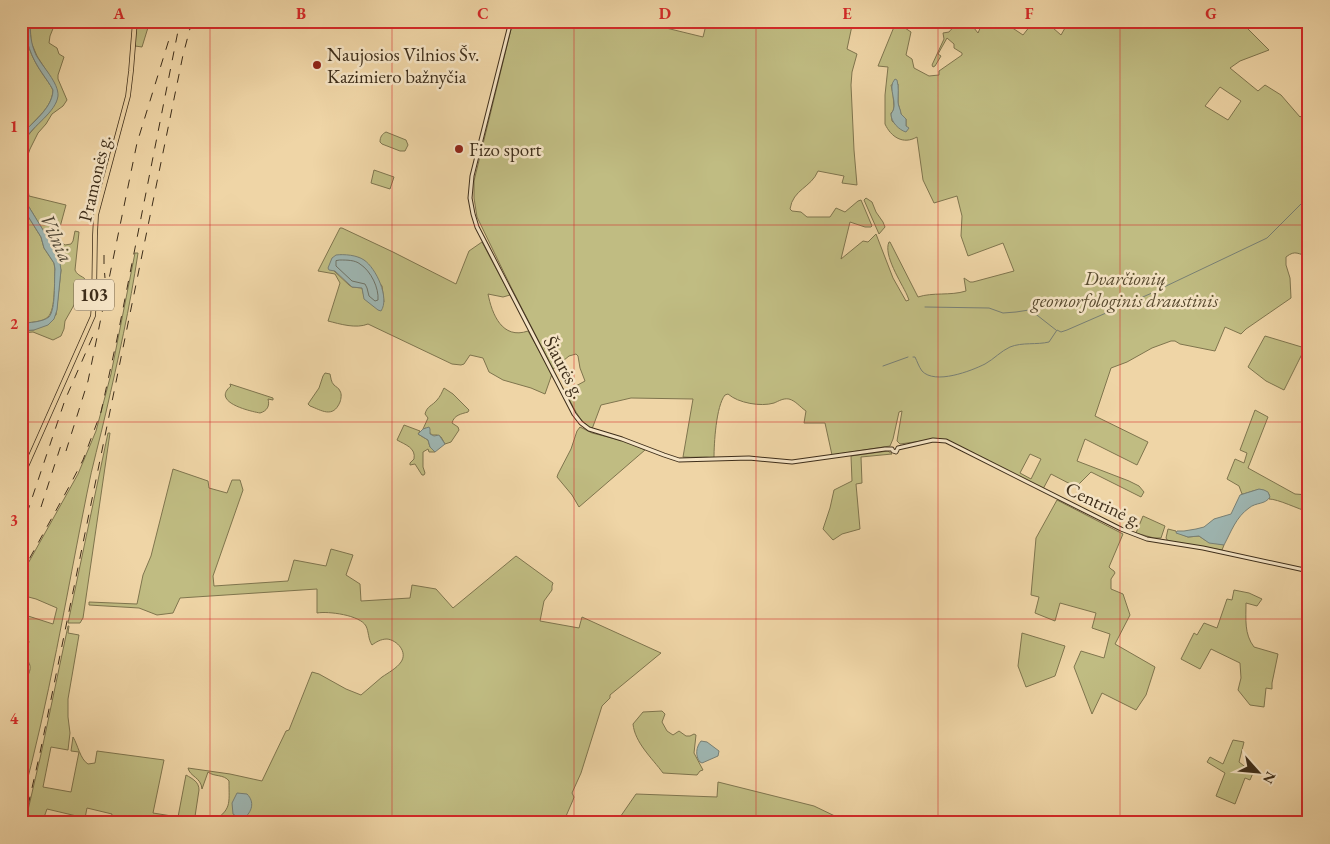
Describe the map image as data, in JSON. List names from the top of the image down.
{
  "streets": {
    "main road": [
      "Pramonės g.",
      "103",
      "Šiaurės g.",
      "Centrinė g."
    ]
  },
  "crossings": [
    ["Šiaurės g.", "Centrinė g."]
  ],
  "water": ["Vilnia"],
  "parks": ["Dvarčionių geomorfologinis draustinis"],
  "places": ["Naujosios Vilnios Šv. Kazimiero bažnyčia", "Fizo sport"],
  "north": "bottom right",
  "grid": {
    "columns": [
      "A",
      "B",
      "C",
      "D",
      "E",
      "F",
      "G"
    ],
    "rows": [
      "1",
      "2",
      "3",
      "4"
    ]
  }
}
